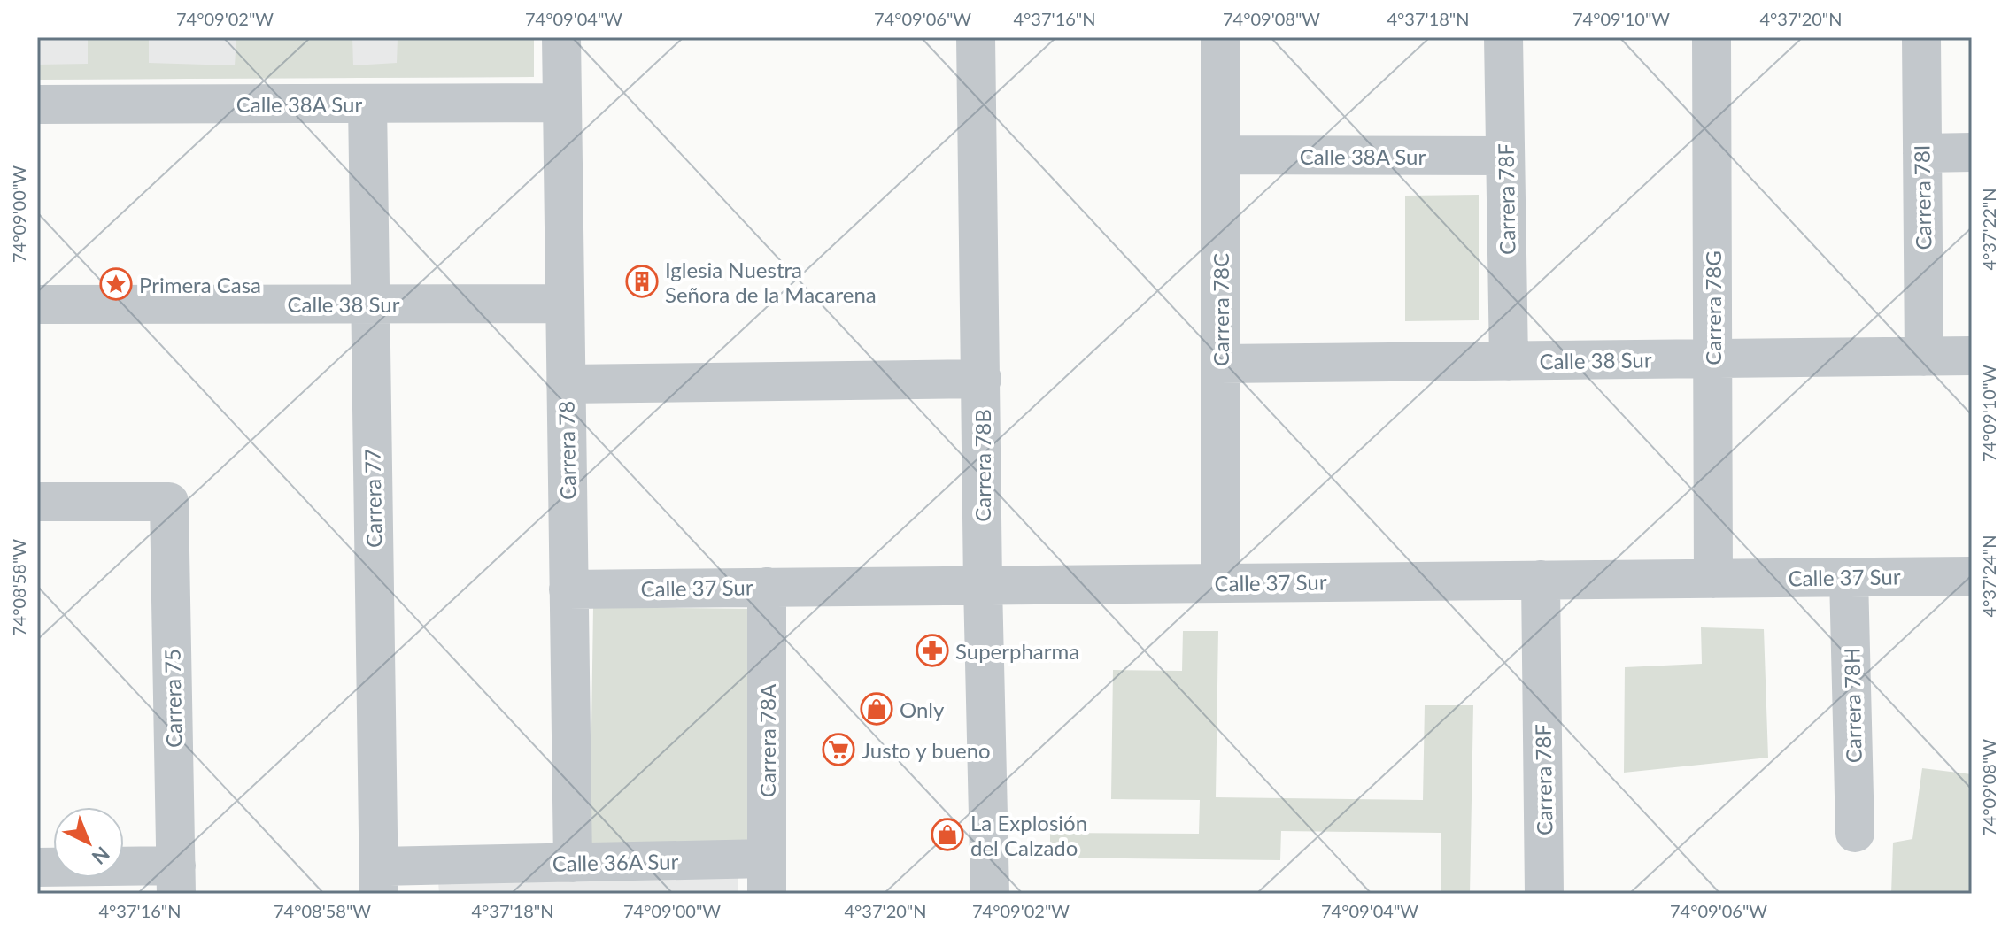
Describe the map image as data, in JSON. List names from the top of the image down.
{
  "streets": {
    "street": [
      "Calle 38A Sur",
      "Carrera 78I",
      "Carrera 78F",
      "Calle 38 Sur",
      "Carrera 78G",
      "Carrera 78C",
      "Carrera 78",
      "Carrera 78B",
      "Carrera 77",
      "Calle 37 Sur",
      "Carrera 75",
      "Carrera 78H",
      "Carrera 78A",
      "Calle 36A Sur"
    ]
  },
  "crossings": [
    ["Calle 38A Sur", "Carrera 78F"],
    ["Calle 38A Sur", "Carrera 78C"],
    ["Calle 38A Sur", "Carrera 78"],
    ["Calle 38A Sur", "Carrera 77"],
    ["Carrera 78I", "Calle 38 Sur"],
    ["Carrera 78F", "Calle 38 Sur"],
    ["Carrera 78F", "Calle 37 Sur"],
    ["Calle 38 Sur", "Carrera 78G"],
    ["Calle 38 Sur", "Carrera 78C"],
    ["Calle 38 Sur", "Carrera 78"],
    ["Calle 38 Sur", "Carrera 77"],
    ["Carrera 78G", "Calle 37 Sur"],
    ["Carrera 78C", "Calle 37 Sur"],
    ["Carrera 78", "Calle 37 Sur"],
    ["Carrera 78", "Calle 36A Sur"],
    ["Carrera 78B", "Calle 37 Sur"],
    ["Carrera 77", "Calle 36A Sur"],
    ["Calle 37 Sur", "Carrera 78H"],
    ["Calle 37 Sur", "Carrera 78A"],
    ["Carrera 78A", "Calle 36A Sur"]
  ],
  "places": {
    "building": ["Iglesia Nuestra Señora de la Macarena"],
    "place": ["Primera Casa"],
    "pharmacy": ["Superpharma"],
    "shop": ["Only", "La Explosión del Calzado"],
    "supermarket": ["Justo y bueno"]
  },
  "north": "bottom right",
  "coordinates": [
    "74°09'02\"W",
    "74°09'04\"W",
    "74°09'06\"W",
    "4°37'16\"N",
    "74°09'08\"W",
    "4°37'18\"N",
    "74°09'10\"W",
    "4°37'20\"N",
    "74°09'00\"W",
    "4°37'22\"N",
    "4°37'24\"N",
    "74°08'58\"W"
  ]
}
